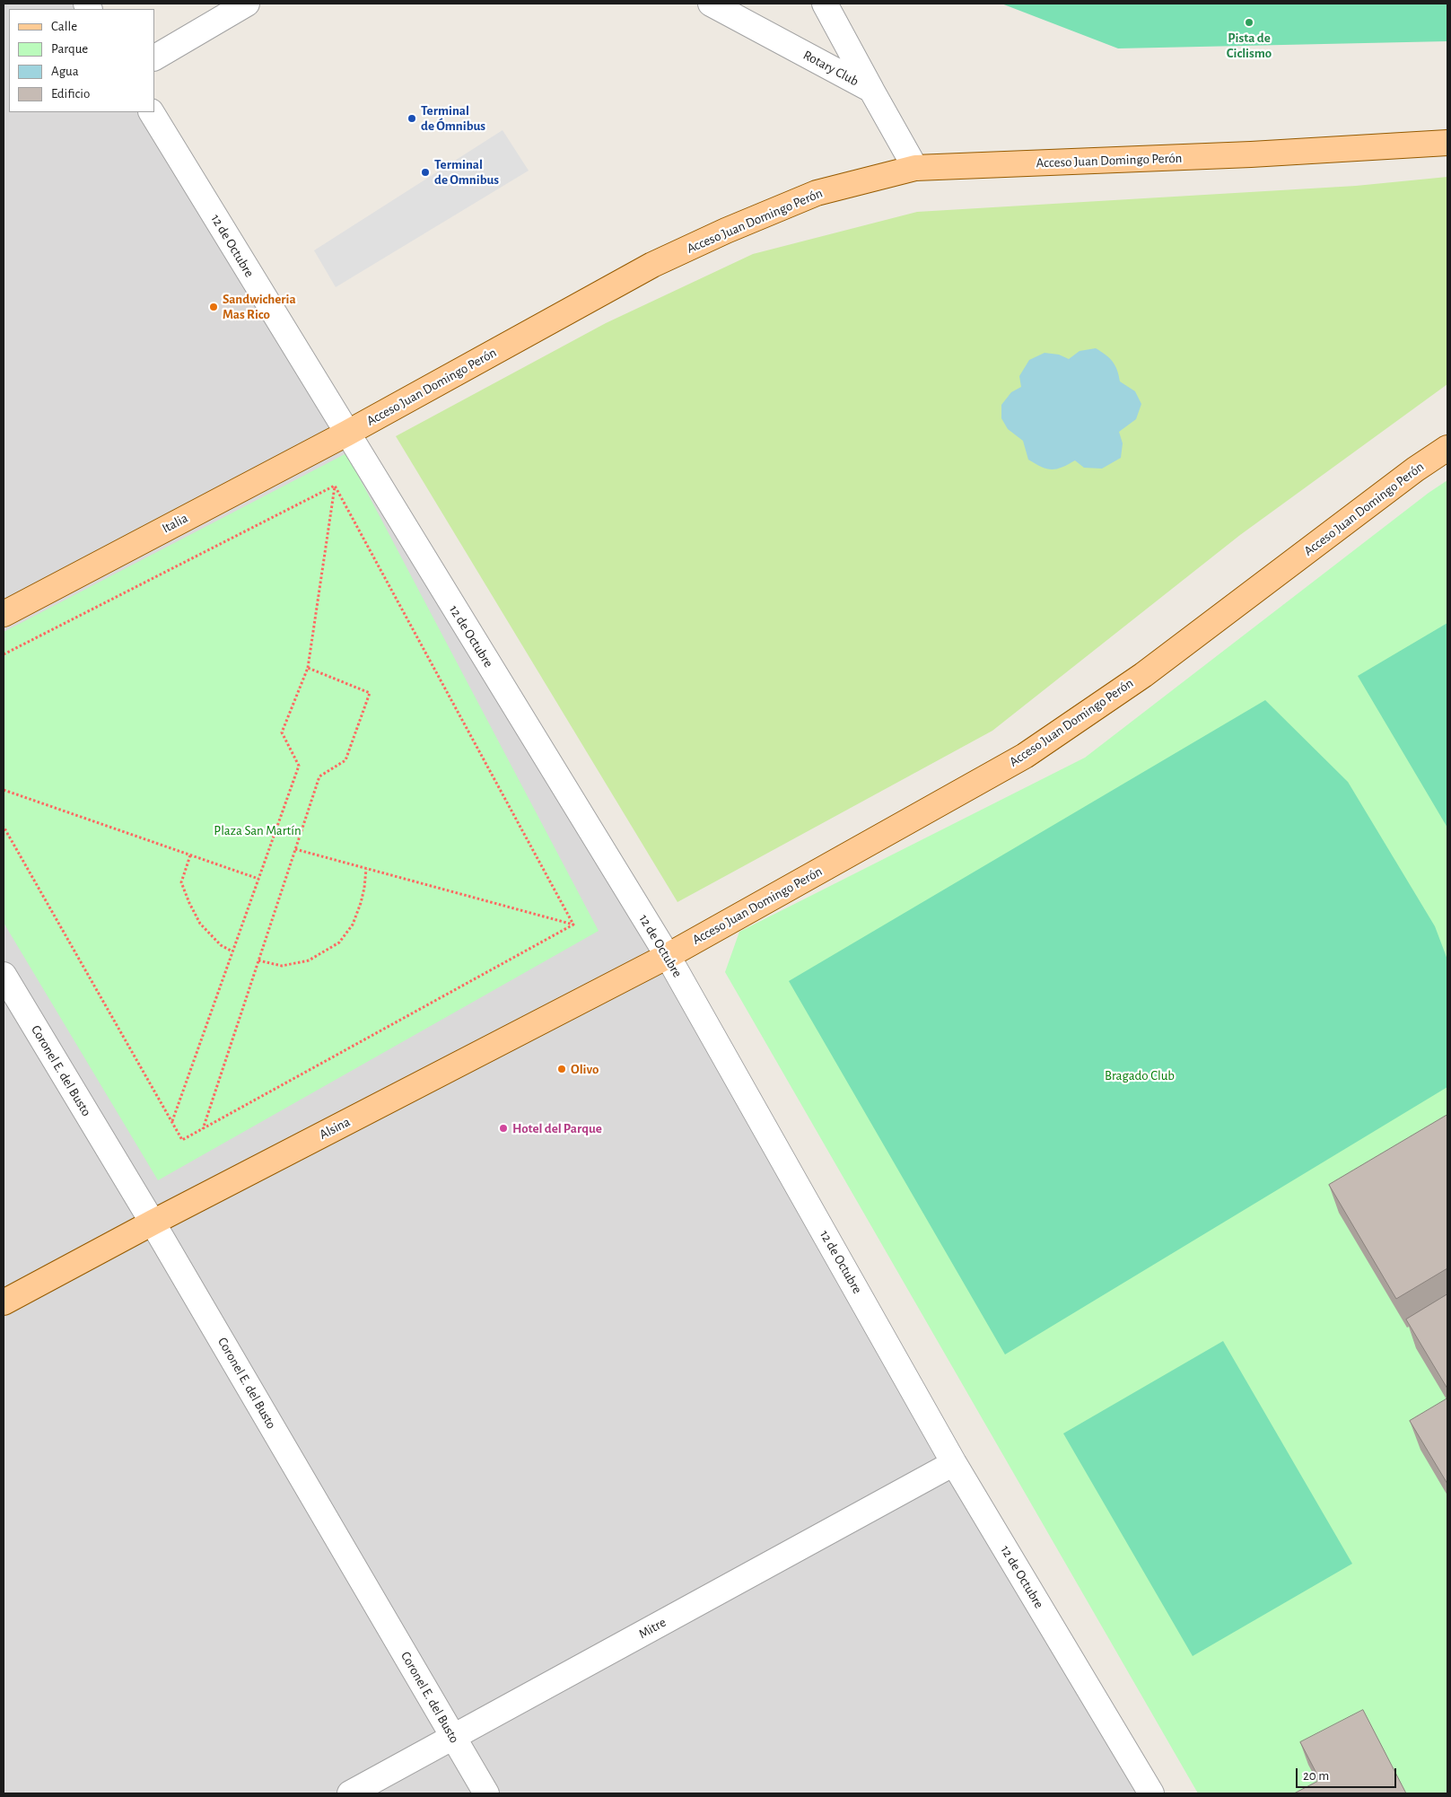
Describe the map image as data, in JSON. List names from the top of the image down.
{
  "streets": {
    "main road": ["Acceso Juan Domingo Perón", "Italia", "Alsina"],
    "street": [
      "Rotary Club",
      "12 de Octubre",
      "Coronel E. del Busto",
      "Mitre"
    ]
  },
  "crossings": [
    ["Rotary Club", "Acceso Juan Domingo Perón"],
    ["Acceso Juan Domingo Perón", "12 de Octubre"],
    ["Acceso Juan Domingo Perón", "Italia"],
    ["Acceso Juan Domingo Perón", "Alsina"],
    ["12 de Octubre", "Italia"],
    ["12 de Octubre", "Alsina"],
    ["12 de Octubre", "Mitre"],
    ["Coronel E. del Busto", "Alsina"],
    ["Coronel E. del Busto", "Mitre"]
  ],
  "parks": ["Plaza San Martín", "Bragado Club"],
  "places": [
    "Pista de Ciclismo",
    "Terminal de Ómnibus",
    "Terminal de Omnibus",
    "Sandwicheria Mas Rico",
    "Olivo",
    "Hotel del Parque"
  ],
  "legend": [
    "Calle",
    "Parque",
    "Agua",
    "Edificio"
  ],
  "scale_bar": "20 m"
}
